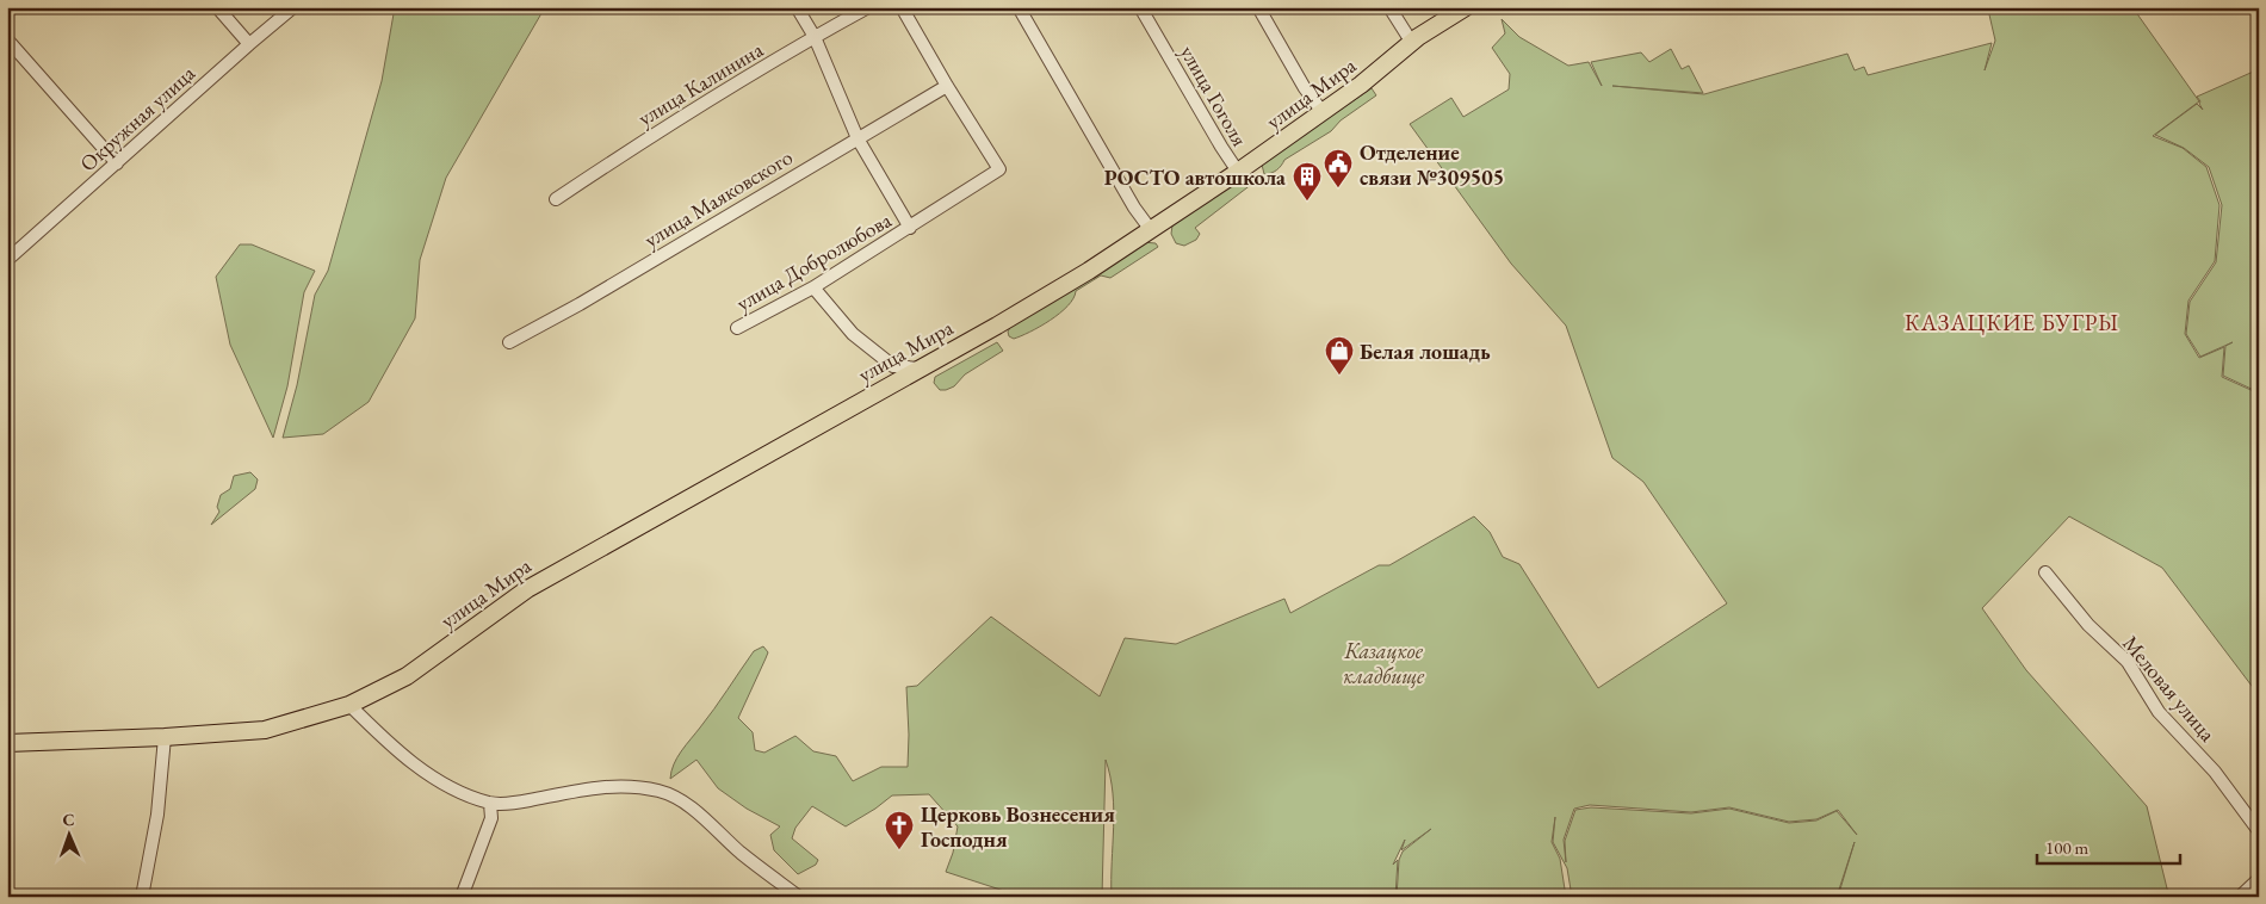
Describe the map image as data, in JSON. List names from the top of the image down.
{
  "streets": {
    "main road": ["улица Мира"],
    "street": [
      "улица Калинина",
      "улица Гоголя",
      "Окружная улица",
      "улица Маяковского",
      "улица Добролюбова",
      "Меловая улица"
    ]
  },
  "crossings": [
    ["улица Калинина", "улица Добролюбова"],
    ["улица Мира", "улица Гоголя"],
    ["улица Маяковского", "улица Добролюбова"]
  ],
  "districts": ["КАЗАЦКИЕ БУГРЫ"],
  "parks": ["Казацкое кладбище"],
  "places": {
    "public building": ["Отделение связи №309505"],
    "building": ["РОСТО автошкола"],
    "shop": ["Белая лошадь"],
    "church": ["Церковь Вознесения Господня"]
  },
  "scale_bar": "100 m",
  "north": "top"
}
